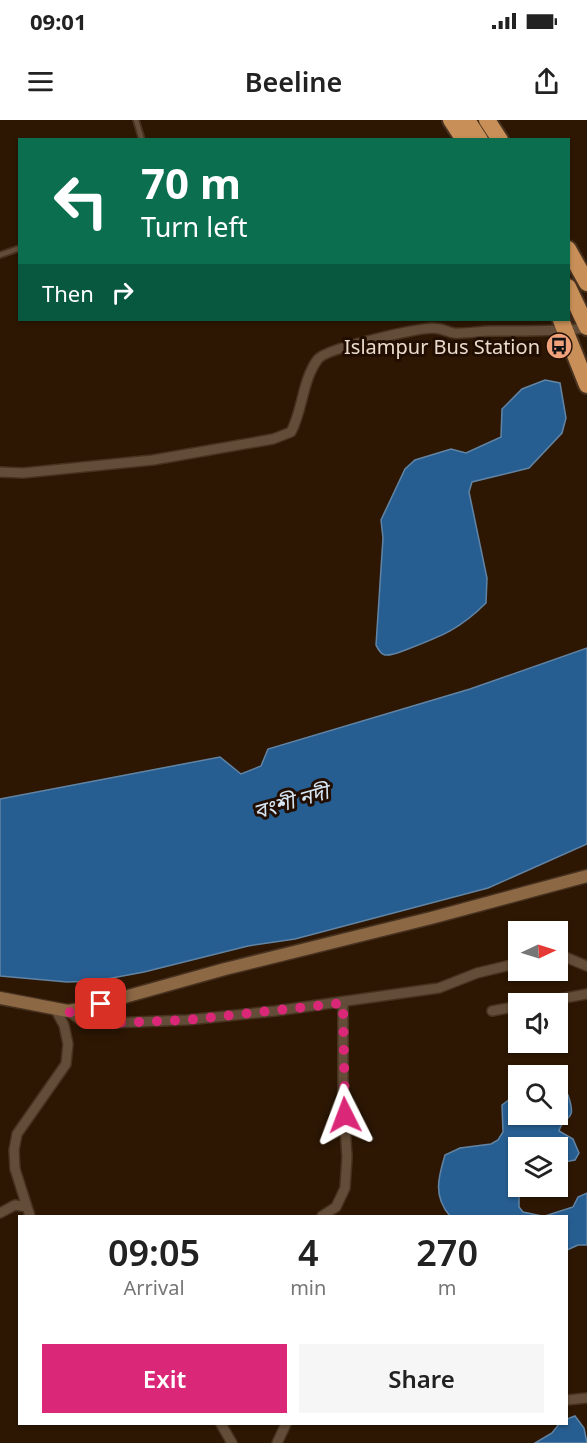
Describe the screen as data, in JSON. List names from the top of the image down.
{
  "water": ["বংশী নদী"],
  "places": {
    "bus stop": ["Islampur Bus Station"]
  },
  "north": "right",
  "page": {
    "status": "09:01",
    "header": "Beeline",
    "turn": ["70 m", "Turn left"],
    "then": "Then",
    "eta": [
      "09:05",
      "Arrival",
      "4",
      "min",
      "270",
      "m"
    ],
    "buttons": ["Exit", "Share"]
  }
}
